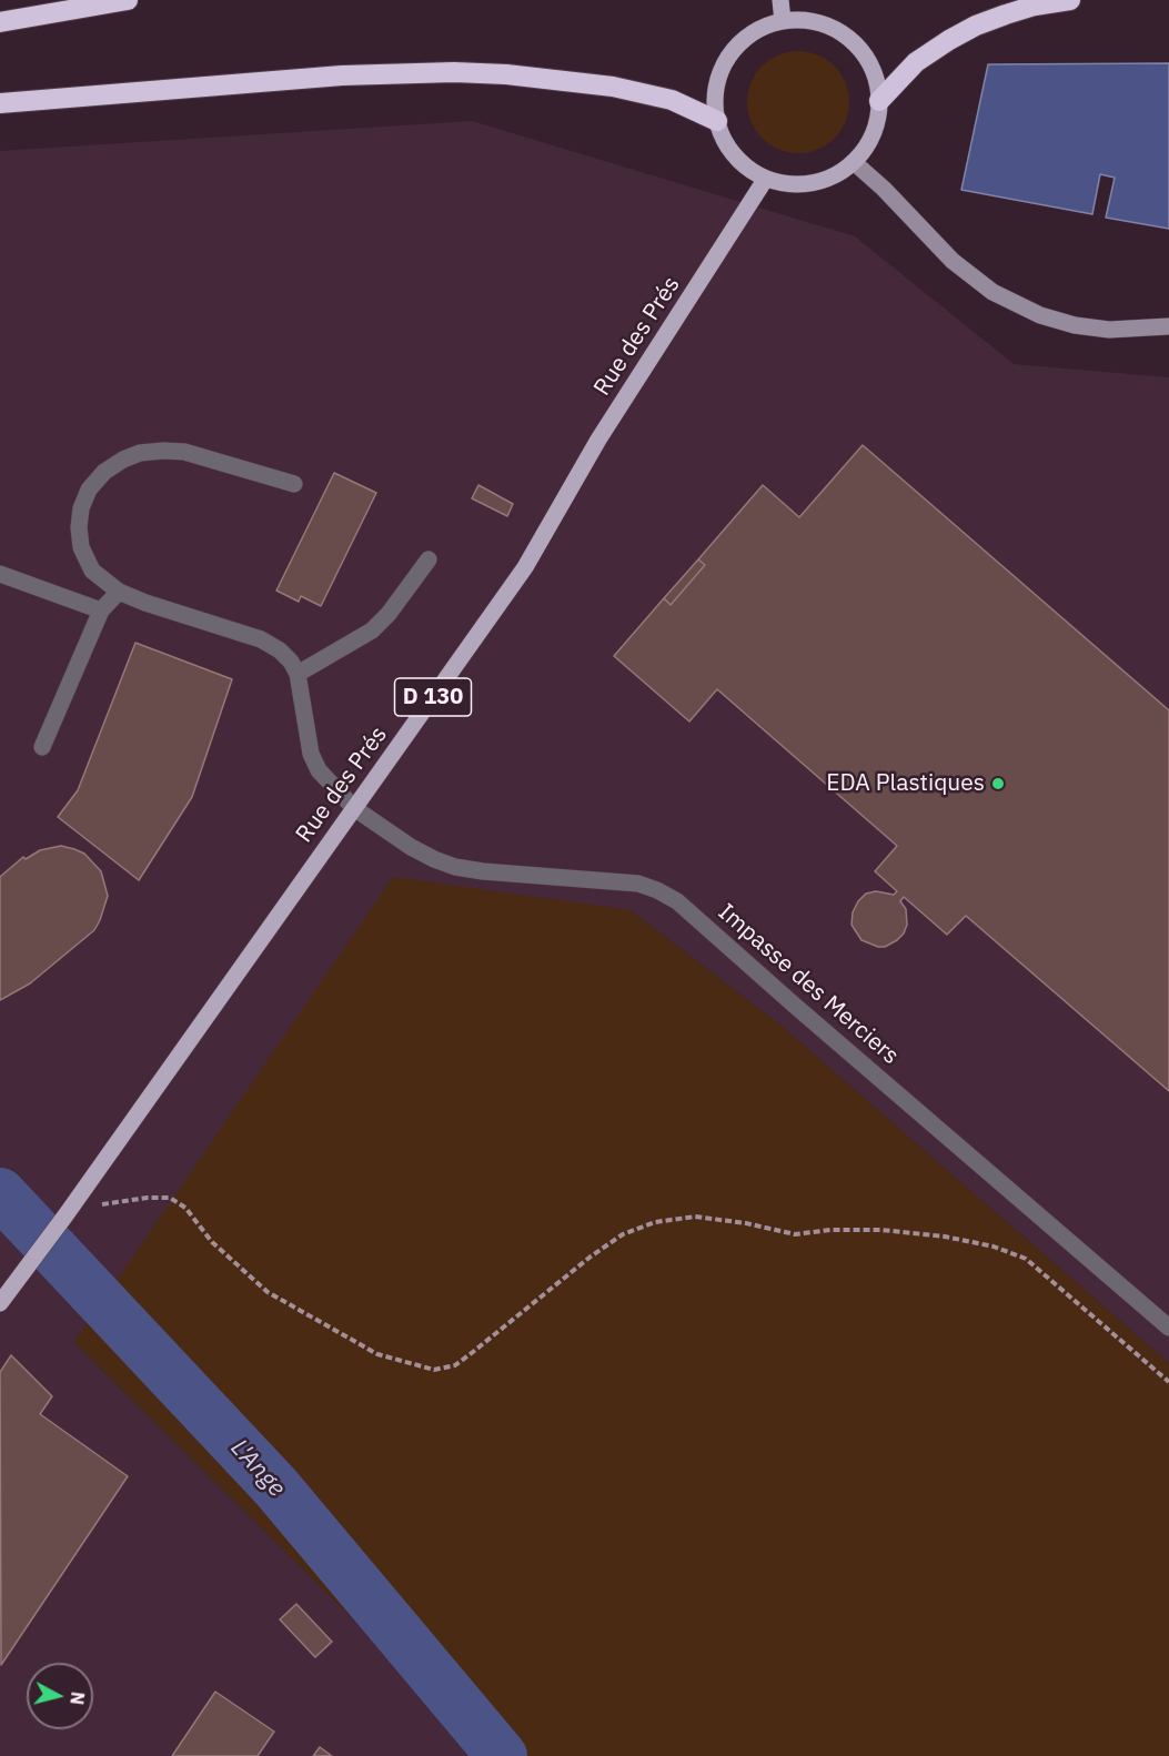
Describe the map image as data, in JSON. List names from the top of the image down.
{
  "streets": {
    "main road": ["Rue des Prés", "D 130"],
    "street": ["Impasse des Merciers"]
  },
  "crossings": [
    ["Rue des Prés", "Impasse des Merciers"]
  ],
  "water": ["L'Ange"],
  "places": ["EDA Plastiques"],
  "north": "right"
}
